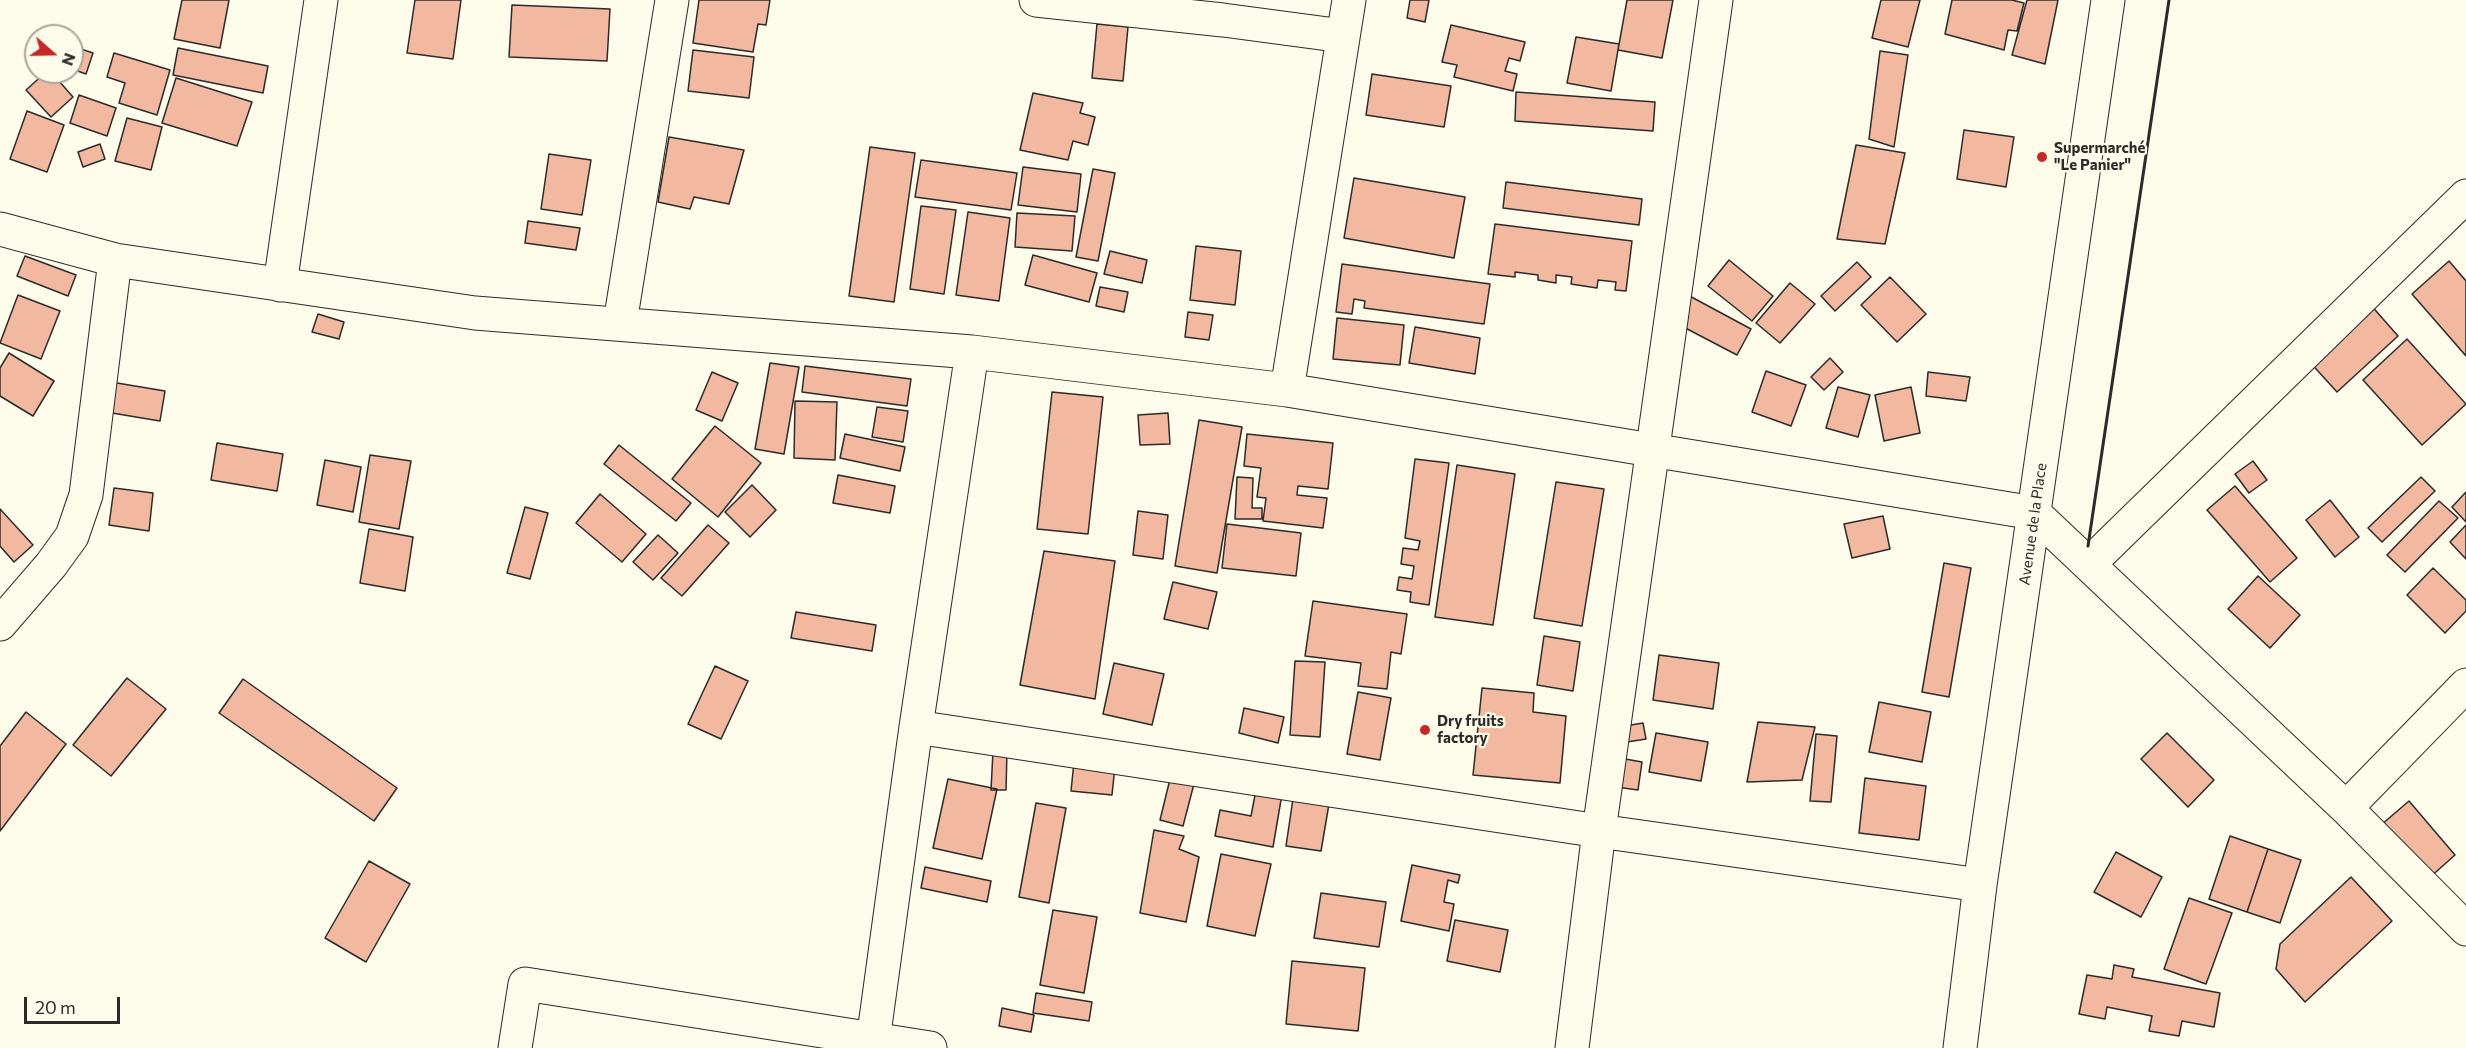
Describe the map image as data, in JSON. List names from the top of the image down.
{
  "streets": {
    "street": ["Avenue de la Place"]
  },
  "places": ["Supermarché \"Le Panier\"", "Dry fruits factory"],
  "scale_bar": "20 m",
  "north": "right"
}
